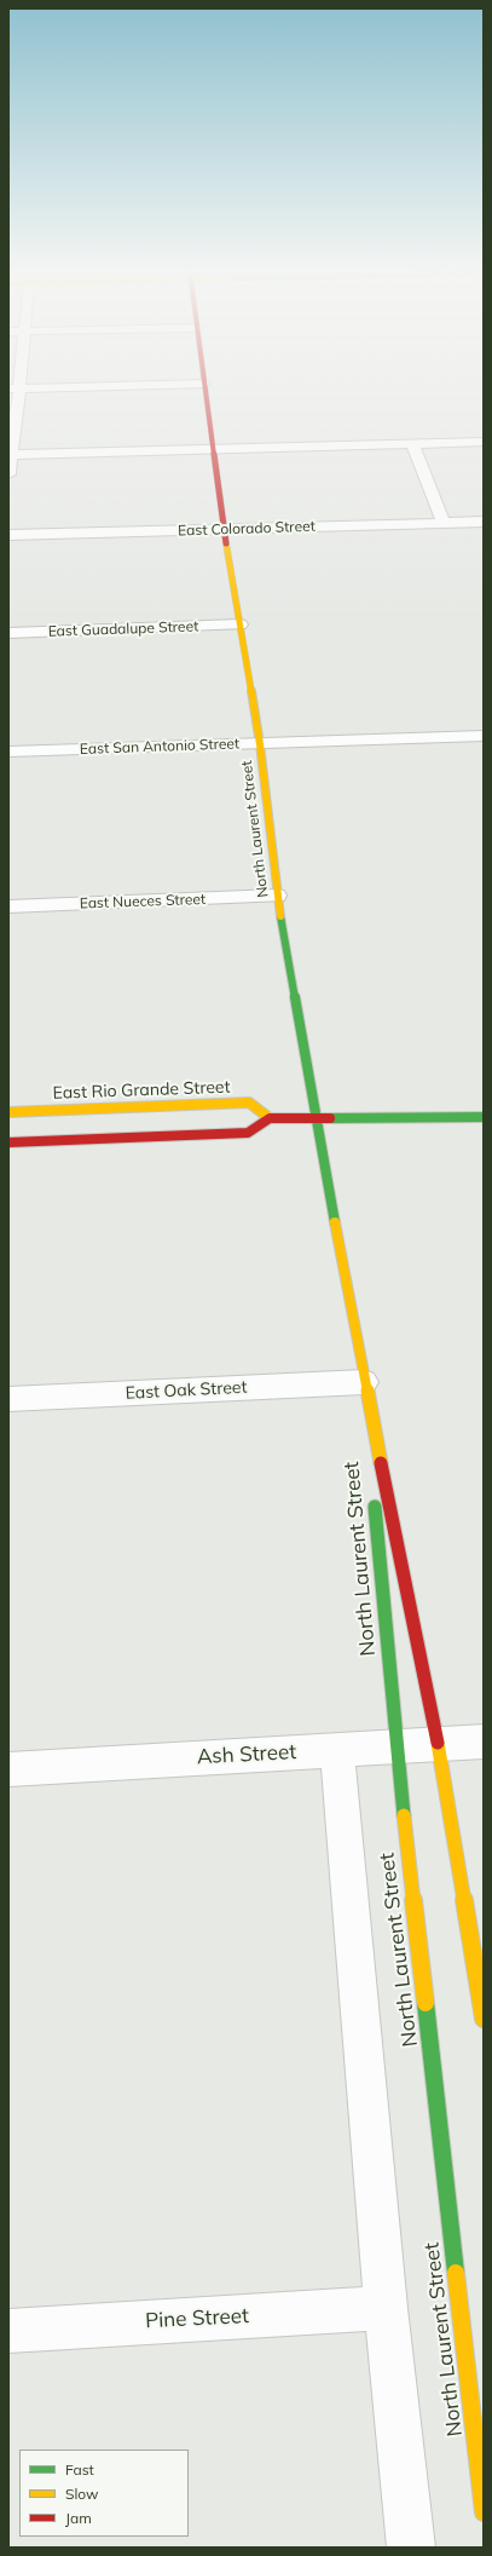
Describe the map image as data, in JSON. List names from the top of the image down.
{
  "streets": {
    "main road": ["North Laurent Street", "East Rio Grande Street"],
    "street": [
      "East Colorado Street",
      "East Guadalupe Street",
      "East San Antonio Street",
      "East Nueces Street",
      "East Oak Street",
      "Ash Street",
      "Pine Street"
    ]
  },
  "crossings": [
    ["East Colorado Street", "North Laurent Street"],
    ["East Guadalupe Street", "North Laurent Street"],
    ["East San Antonio Street", "North Laurent Street"],
    ["North Laurent Street", "East Nueces Street"],
    ["North Laurent Street", "East Oak Street"],
    ["North Laurent Street", "Ash Street"]
  ],
  "legend": ["Fast", "Slow", "Jam"]
}
